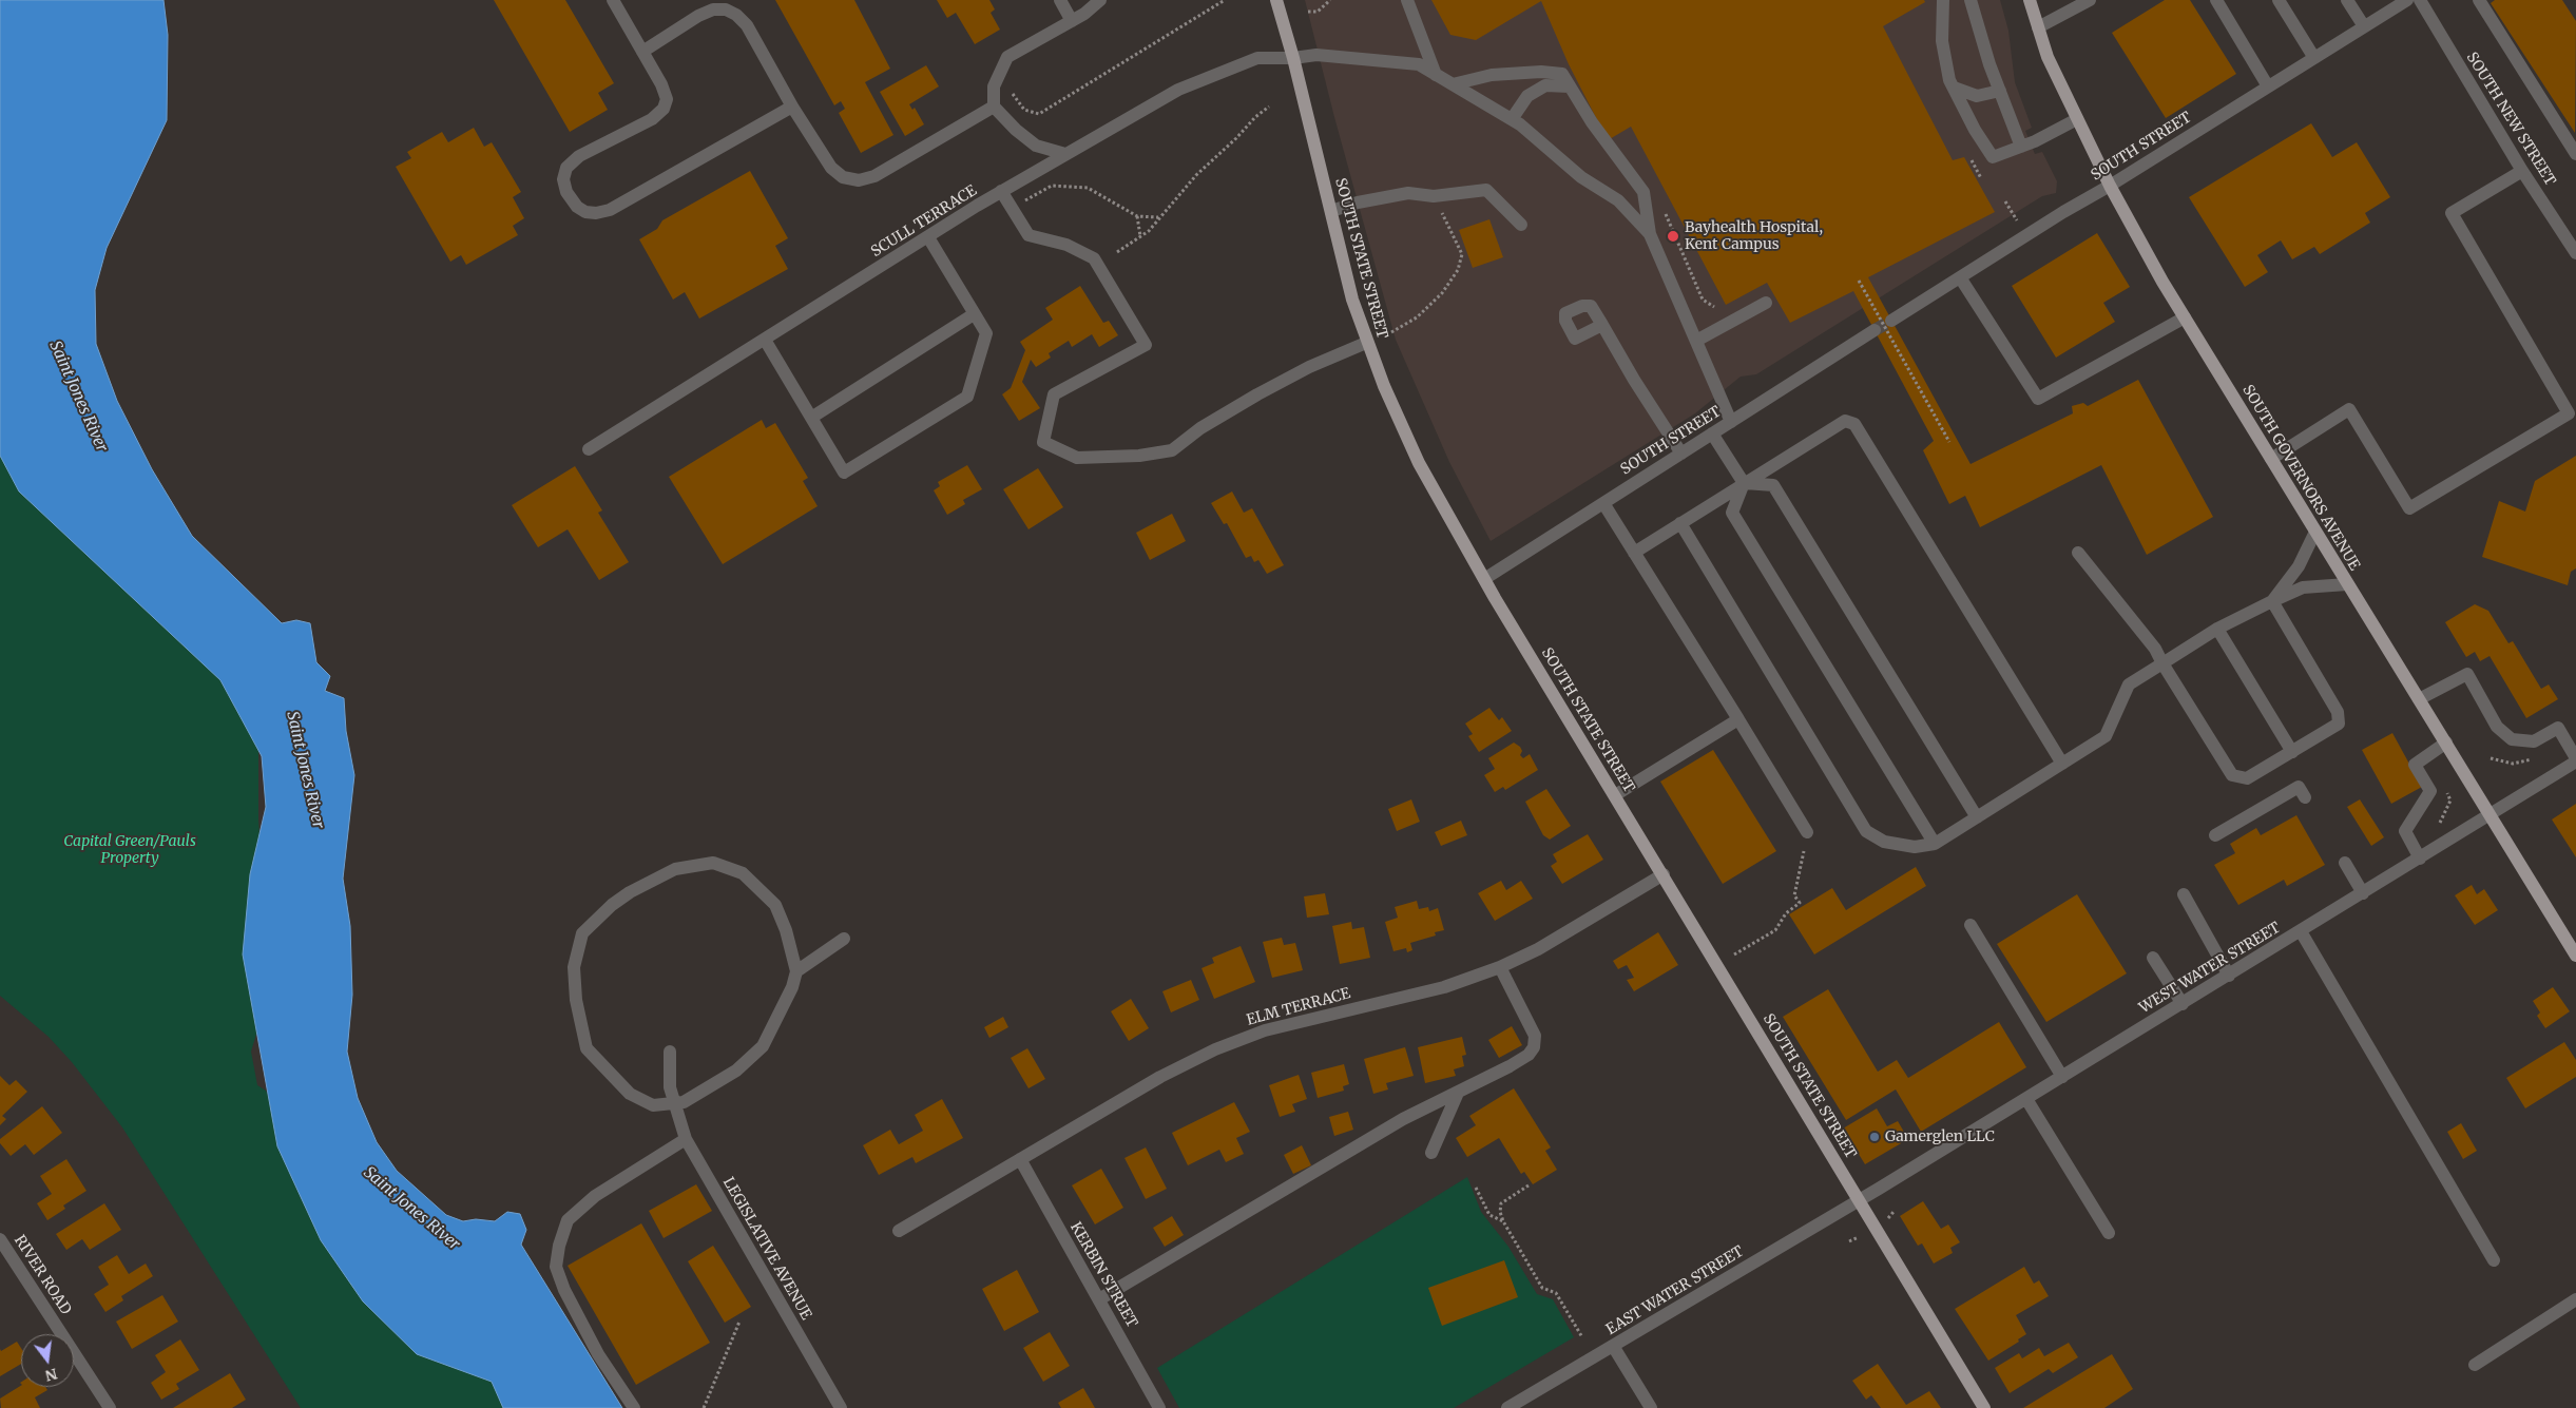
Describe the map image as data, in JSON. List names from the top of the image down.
{
  "streets": {
    "main road": ["SOUTH STATE STREET", "SOUTH GOVERNORS AVENUE"],
    "street": [
      "SOUTH NEW STREET",
      "SOUTH STREET",
      "SCULL TERRACE",
      "WEST WATER STREET",
      "ELM TERRACE",
      "LEGISLATIVE AVENUE",
      "RIVER ROAD",
      "KERBIN STREET",
      "EAST WATER STREET"
    ]
  },
  "crossings": [
    ["SOUTH STREET", "SOUTH STATE STREET"],
    ["SOUTH STREET", "SOUTH GOVERNORS AVENUE"],
    ["SCULL TERRACE", "SOUTH STATE STREET"],
    ["SOUTH STATE STREET", "WEST WATER STREET"],
    ["SOUTH STATE STREET", "ELM TERRACE"],
    ["SOUTH STATE STREET", "EAST WATER STREET"],
    ["SOUTH GOVERNORS AVENUE", "WEST WATER STREET"],
    ["WEST WATER STREET", "EAST WATER STREET"],
    ["ELM TERRACE", "KERBIN STREET"]
  ],
  "water": ["Saint Jones River"],
  "parks": ["Capital Green/Pauls Property"],
  "places": ["Bayhealth Hospital, Kent Campus", "Gamerglen LLC"],
  "north": "bottom"
}
